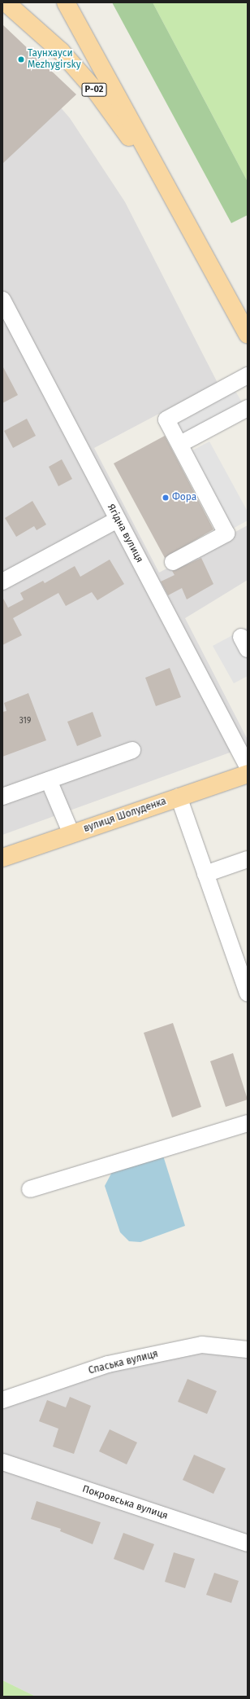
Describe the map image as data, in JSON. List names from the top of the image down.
{
  "streets": {
    "main road": ["Р-02", "вулиця Шолуденка"],
    "street": ["Ягідна вулиця", "Спаська вулиця", "Покровська вулиця"]
  },
  "crossings": [
    ["Ягідна вулиця", "вулиця Шолуденка"]
  ],
  "places": ["Таунхауси Mezhygirsky", "Фора"],
  "house_numbers": ["319"]
}
